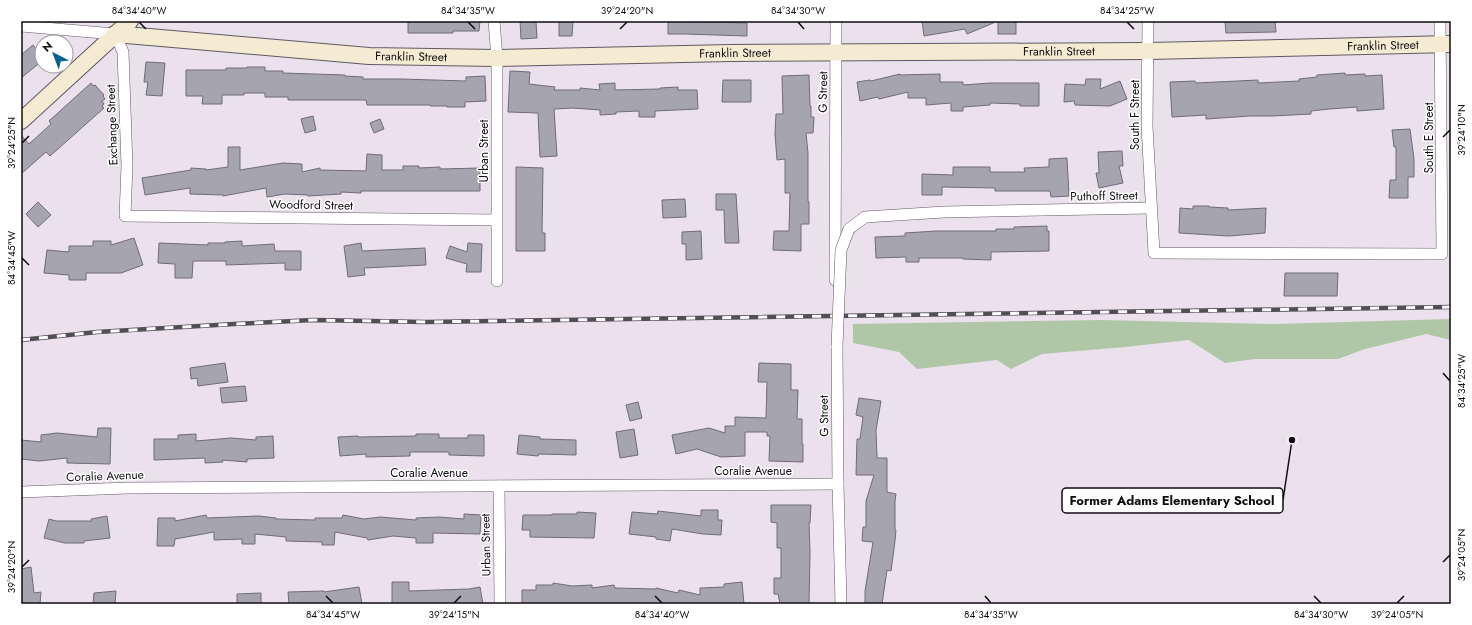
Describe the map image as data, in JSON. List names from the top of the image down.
{
  "streets": {
    "street": [
      "Franklin Street",
      "G Street",
      "South F Street",
      "Exchange Street",
      "South E Street",
      "Urban Street",
      "Puthoff Street",
      "Woodford Street",
      "Coralie Avenue"
    ]
  },
  "crossings": [
    ["Franklin Street", "G Street"],
    ["Franklin Street", "South F Street"],
    ["Franklin Street", "Exchange Street"],
    ["Franklin Street", "South E Street"],
    ["Franklin Street", "Urban Street"],
    ["G Street", "Puthoff Street"],
    ["G Street", "Coralie Avenue"],
    ["South F Street", "Puthoff Street"],
    ["Exchange Street", "Woodford Street"],
    ["South E Street", "Puthoff Street"],
    ["Urban Street", "Woodford Street"],
    ["Urban Street", "Coralie Avenue"]
  ],
  "places": ["Former Adams Elementary School"],
  "north": "top left",
  "coordinates": [
    "84°34'40\"W",
    "84°34'35\"W",
    "39°24'20\"N",
    "84°34'30\"W",
    "84°34'25\"W",
    "39°24'10\"N",
    "39°24'25\"N",
    "84°34'45\"W",
    "39°24'05\"N",
    "39°24'15\"N"
  ]
}
